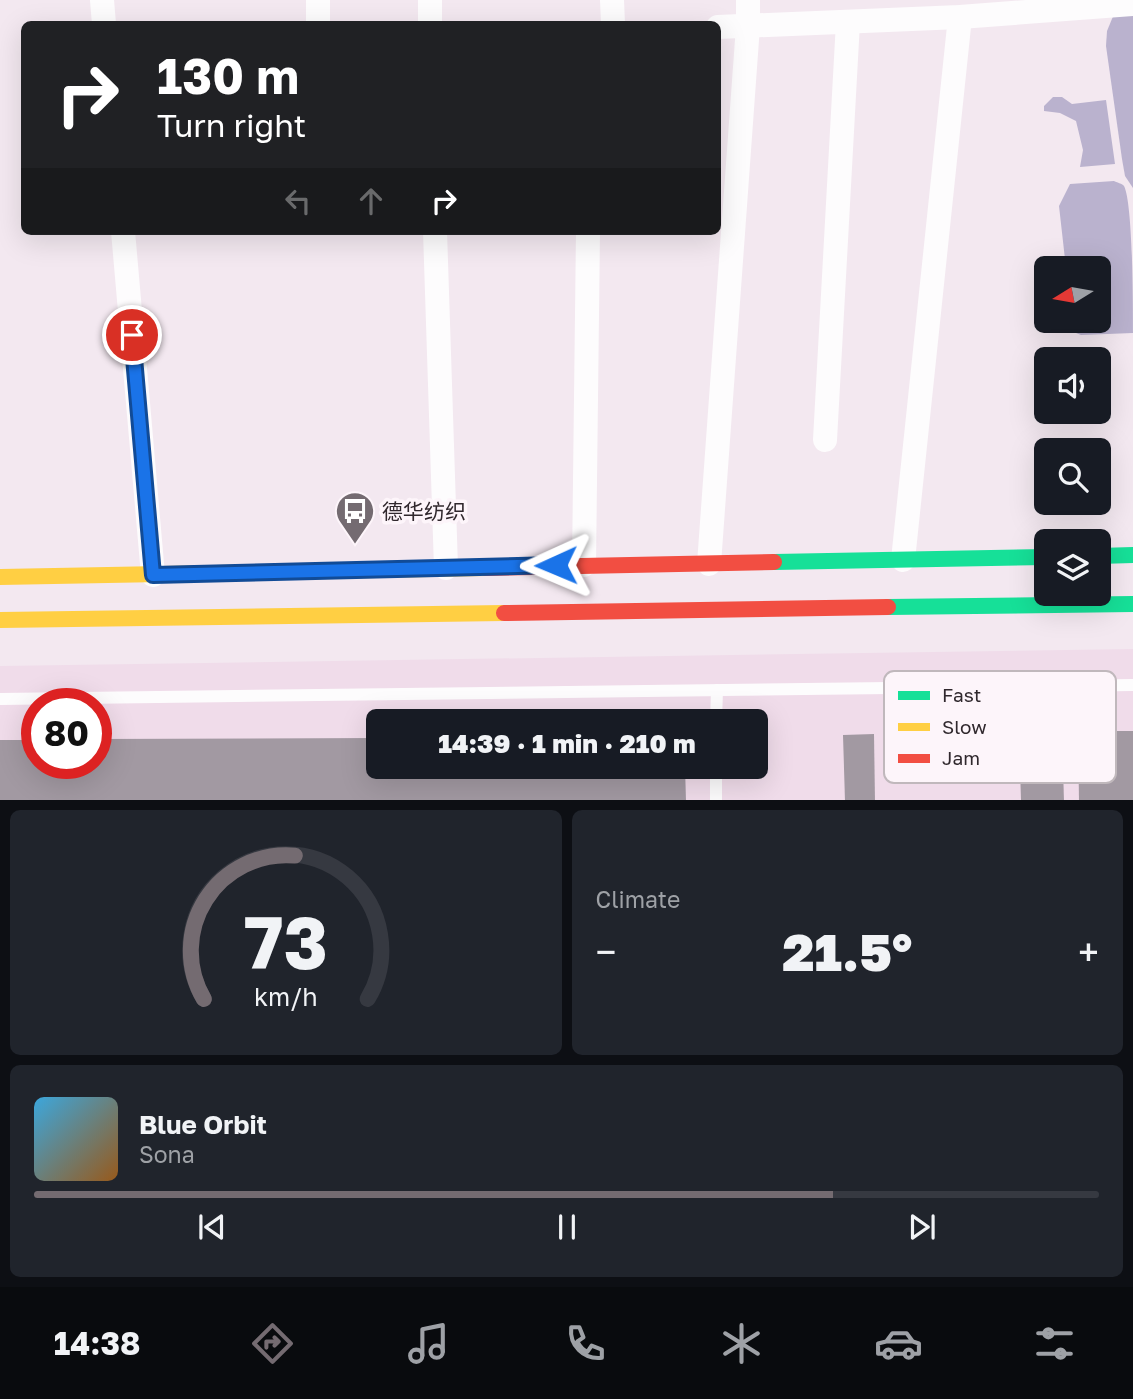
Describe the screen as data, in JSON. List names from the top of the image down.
{
  "places": {
    "bus stop": ["德华纺织"]
  },
  "legend": ["Fast", "Slow", "Jam"],
  "north": "left",
  "page": {
    "turn": ["130 m", "Turn right"],
    "limit": "80",
    "trip": "14:39 · 1 min · 210 m",
    "tile": "Climate",
    "heat": ["−", "21.5°", "+"],
    "song": ["Blue Orbit", "Sona"],
    "tabs": "14:38",
    "gauge": ["73", "km/h"]
  }
}
